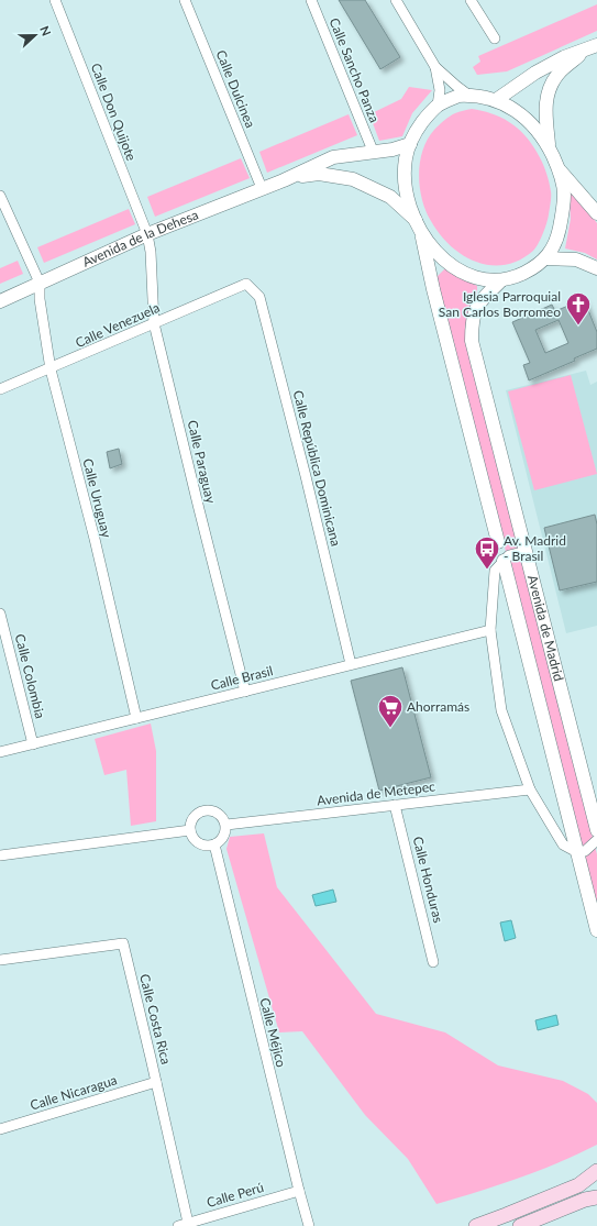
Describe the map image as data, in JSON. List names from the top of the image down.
{
  "streets": {
    "street": [
      "Calle Sancho Panza",
      "Calle Dulcinea",
      "Calle Don Quijote",
      "Avenida de la Dehesa",
      "Calle Venezuela",
      "Calle Paraguay",
      "Calle República Dominicana",
      "Calle Uruguay",
      "Avenida de Madrid",
      "Calle Colombia",
      "Calle Brasil",
      "Avenida de Metepec",
      "Calle Honduras",
      "Calle Costa Rica",
      "Calle Méjico",
      "Calle Nicaragua",
      "Calle Perú"
    ]
  },
  "crossings": [
    ["Calle Sancho Panza", "Avenida de la Dehesa"],
    ["Calle Dulcinea", "Avenida de la Dehesa"],
    ["Calle Don Quijote", "Avenida de la Dehesa"],
    ["Calle Don Quijote", "Calle Paraguay"],
    ["Avenida de la Dehesa", "Calle Paraguay"],
    ["Avenida de la Dehesa", "Calle Uruguay"],
    ["Avenida de la Dehesa", "Avenida de Madrid"],
    ["Calle Venezuela", "Calle Paraguay"],
    ["Calle Venezuela", "Calle República Dominicana"],
    ["Calle Venezuela", "Calle Uruguay"],
    ["Calle Paraguay", "Calle Brasil"],
    ["Calle República Dominicana", "Calle Brasil"],
    ["Calle Uruguay", "Calle Brasil"],
    ["Calle Colombia", "Calle Brasil"],
    ["Avenida de Metepec", "Calle Honduras"],
    ["Avenida de Metepec", "Calle Méjico"],
    ["Calle Costa Rica", "Calle Nicaragua"],
    ["Calle Costa Rica", "Calle Perú"],
    ["Calle Méjico", "Calle Perú"]
  ],
  "places": {
    "church": ["Iglesia Parroquial San Carlos Borromeo"],
    "bus stop": ["Av. Madrid - Brasil"],
    "supermarket": ["Ahorramás"]
  },
  "north": "right"
}
